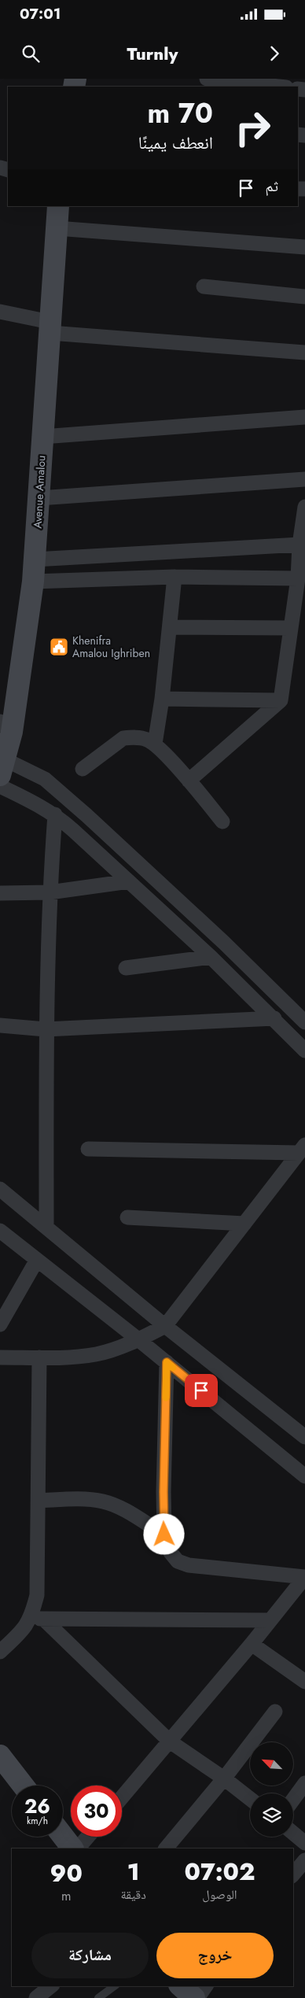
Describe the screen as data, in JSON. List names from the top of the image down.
{
  "streets": {
    "main road": ["Avenue Amalou"]
  },
  "places": {
    "public building": ["Khenifra Amalou Ighriben"]
  },
  "north": "top left",
  "page": {
    "status": "07:01",
    "header": "Turnly",
    "turn": ["70 m", "انعطف يمينًا"],
    "then": "ثم",
    "speed": "26 km/h",
    "limit": "30",
    "eta": [
      "07:02",
      "الوصول",
      "1",
      "دقيقة",
      "90",
      "m"
    ],
    "buttons": ["خروج", "مشاركة"]
  }
}
